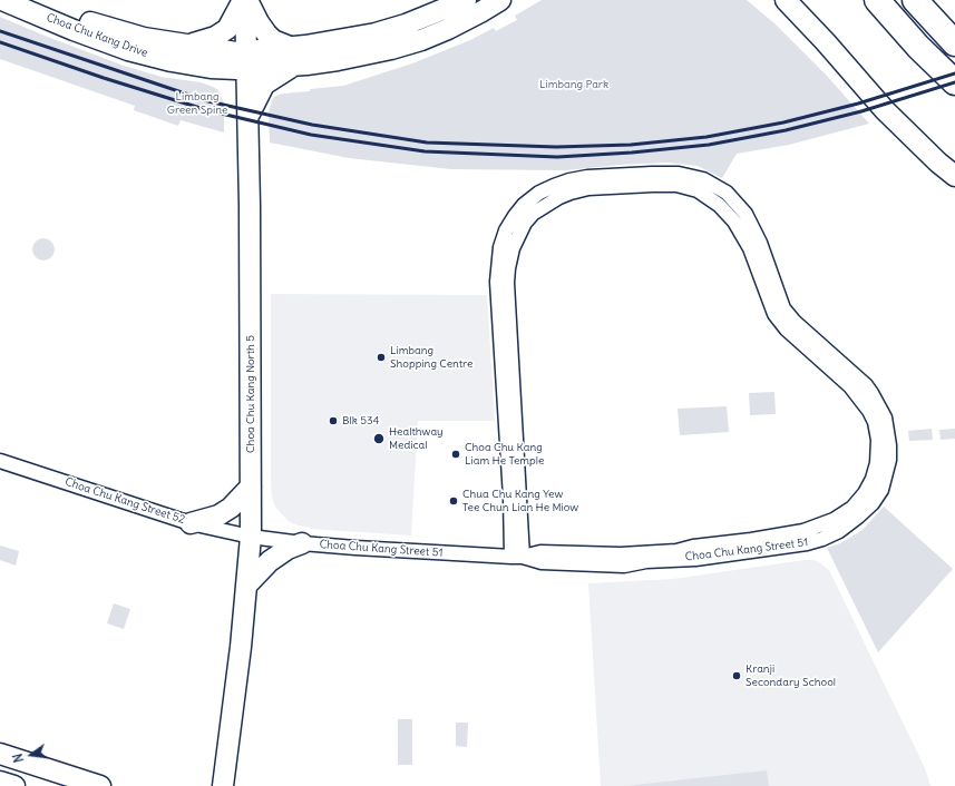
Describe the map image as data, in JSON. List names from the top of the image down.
{
  "streets": {
    "main road": ["Choa Chu Kang Drive", "Choa Chu Kang North 5"],
    "street": ["Choa Chu Kang Street 52", "Choa Chu Kang Street 51"]
  },
  "crossings": [
    ["Choa Chu Kang Drive", "Choa Chu Kang North 5"],
    ["Choa Chu Kang North 5", "Choa Chu Kang Street 52"],
    ["Choa Chu Kang North 5", "Choa Chu Kang Street 51"],
    ["Choa Chu Kang Street 52", "Choa Chu Kang Street 51"]
  ],
  "parks": ["Limbang Park", "Limbang Green Spine"],
  "places": [
    "Limbang Shopping Centre",
    "Blk 534",
    "Healthway Medical",
    "Choa Chu Kang Liam He Temple",
    "Chua Chu Kang Yew Tee Chun Lian He Miow",
    "Kranji Secondary School"
  ],
  "north": "left"
}
